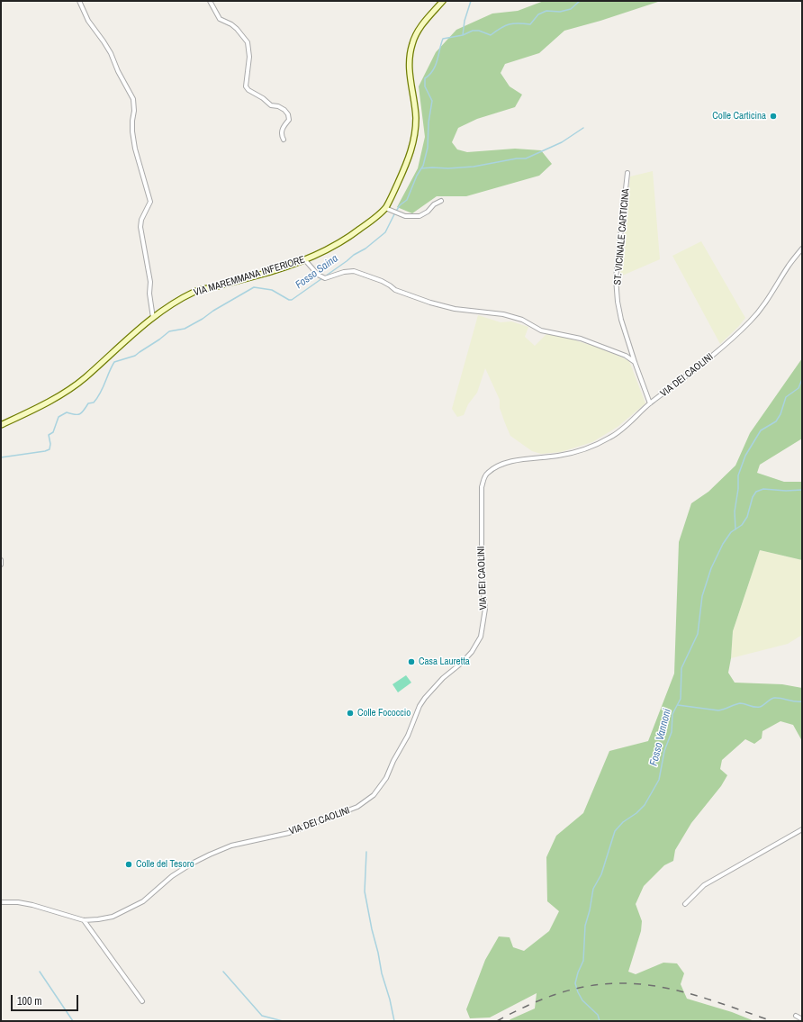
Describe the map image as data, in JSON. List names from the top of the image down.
{
  "streets": {
    "main road": ["VIA MAREMMANA INFERIORE"],
    "street": ["ST. VICINALE CARTICINA", "VIA DEI CAOLINI"]
  },
  "crossings": [
    ["ST. VICINALE CARTICINA", "VIA DEI CAOLINI"]
  ],
  "water": ["Fosso Saina", "Fosso Vannoni"],
  "places": [
    "Colle Carticina",
    "Casa Lauretta",
    "Colle Fococcio",
    "Colle del Tesoro"
  ],
  "scale_bar": "100 m"
}
